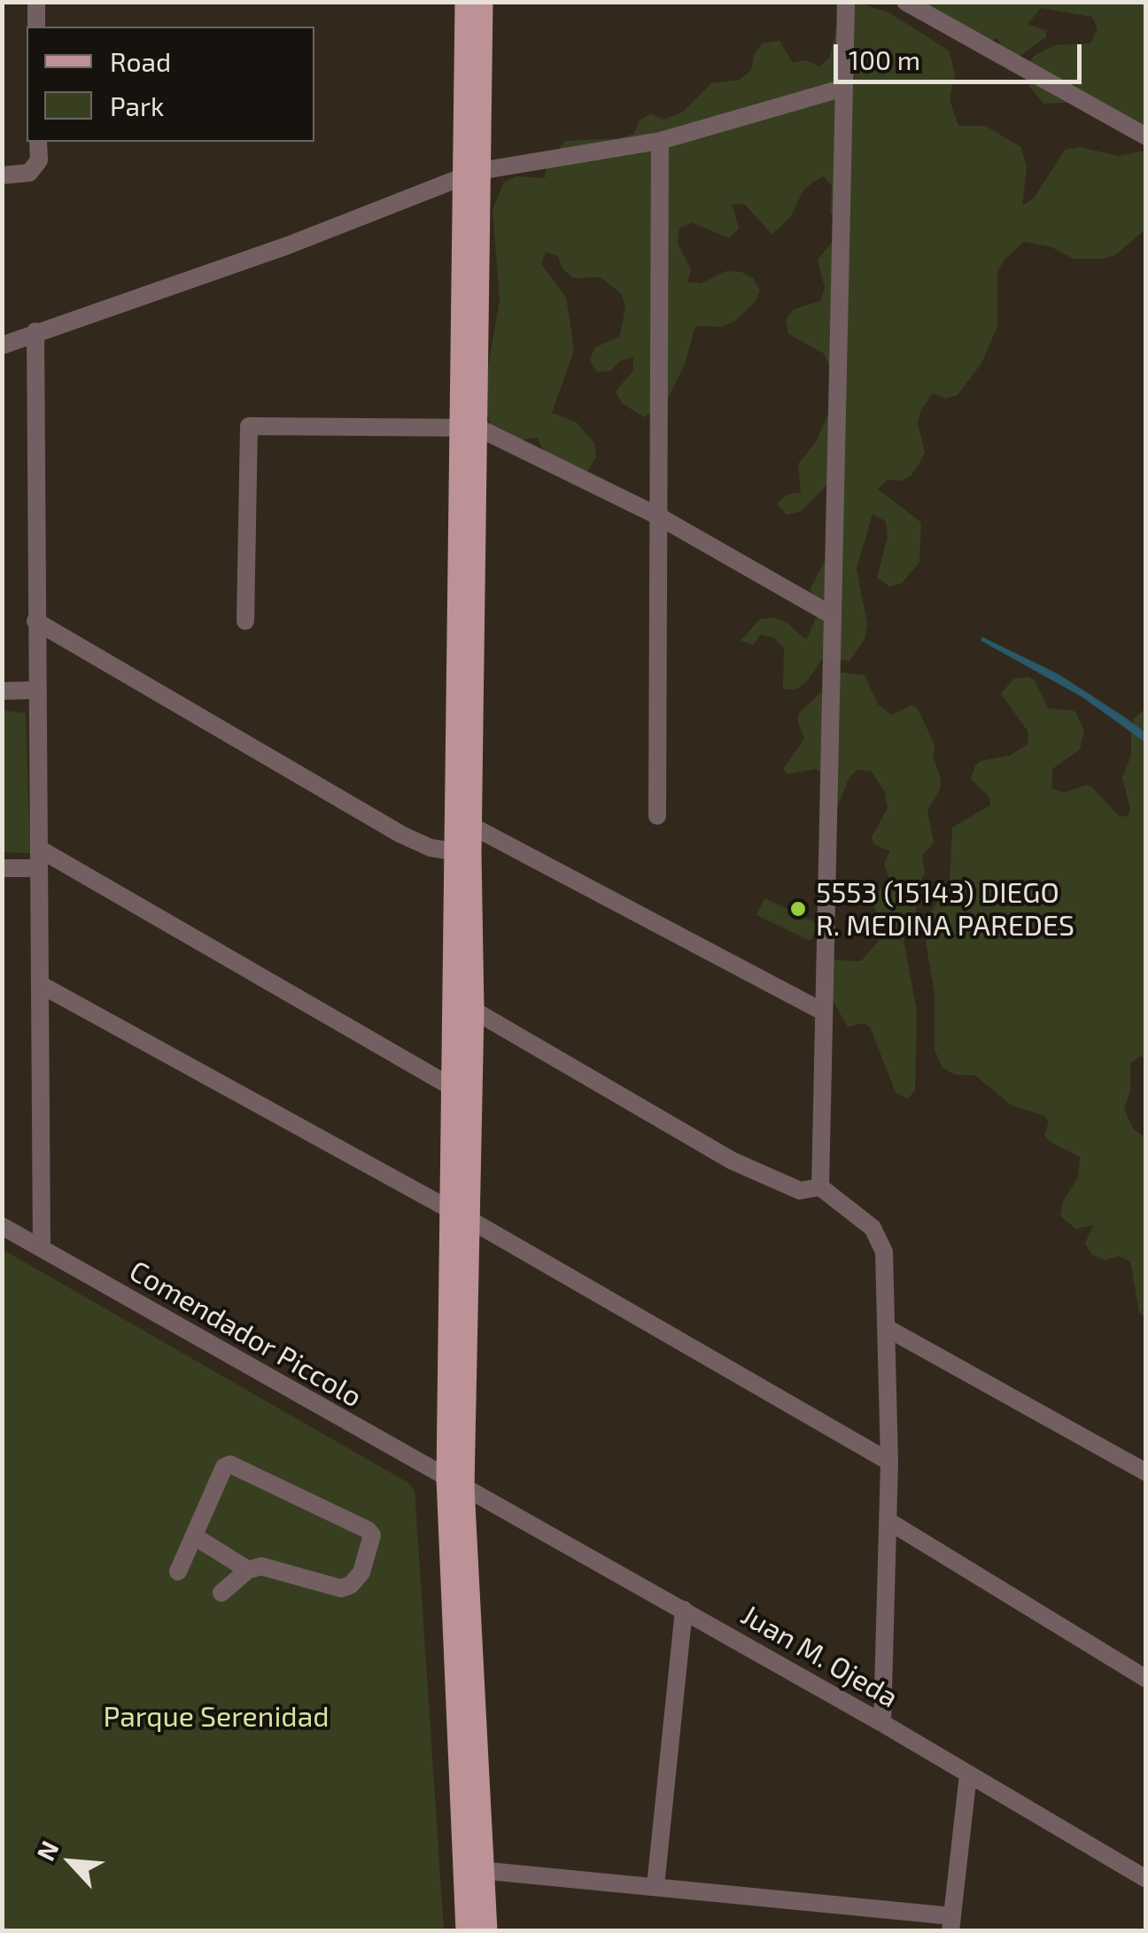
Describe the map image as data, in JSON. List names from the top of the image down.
{
  "streets": {
    "street": ["Comendador Piccolo", "Juan M. Ojeda"]
  },
  "crossings": [
    ["Comendador Piccolo", "Juan M. Ojeda"]
  ],
  "parks": ["Parque Serenidad"],
  "places": ["5553 (15143) DIEGO R. MEDINA PAREDES"],
  "legend": ["Road", "Park"],
  "scale_bar": "100 m",
  "north": "top left"
}
